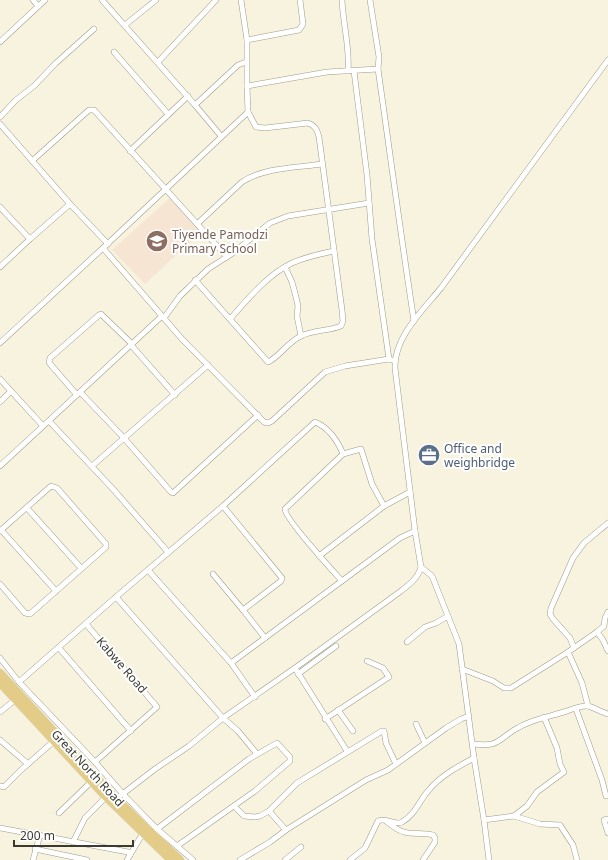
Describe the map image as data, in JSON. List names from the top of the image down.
{
  "streets": {
    "main road": ["Great North Road"],
    "street": ["Kabwe Road"]
  },
  "places": {
    "school or university": ["Tiyende Pamodzi Primary School"],
    "office": ["Office and weighbridge"]
  },
  "scale_bar": "200 m"
}
